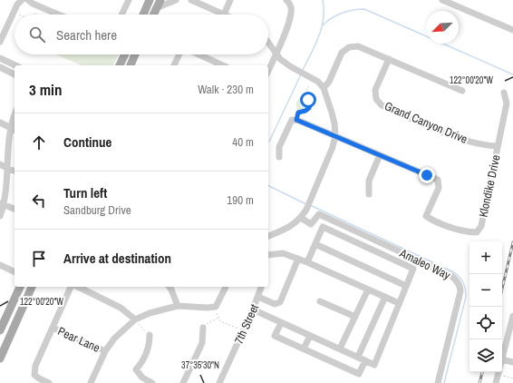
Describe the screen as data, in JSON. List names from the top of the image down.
{
  "streets": {
    "street": [
      "Grand Canyon Drive",
      "Klondike Drive",
      "Amaleo Way",
      "7th Street",
      "Pear Lane"
    ]
  },
  "crossings": [
    ["Grand Canyon Drive", "Klondike Drive"]
  ],
  "north": "bottom left",
  "page": {
    "search": "Search here",
    "heading": ["3 min", "Walk · 230 m"],
    "list": [
      ["Continue", "40 m"],
      ["Turn left", "Sandburg Drive", "190 m"],
      "Arrive at destination"
    ],
    "map_buttons": ["+", "−"]
  },
  "coordinates": ["122°00'20\"W", "37°35'30\"N"]
}
